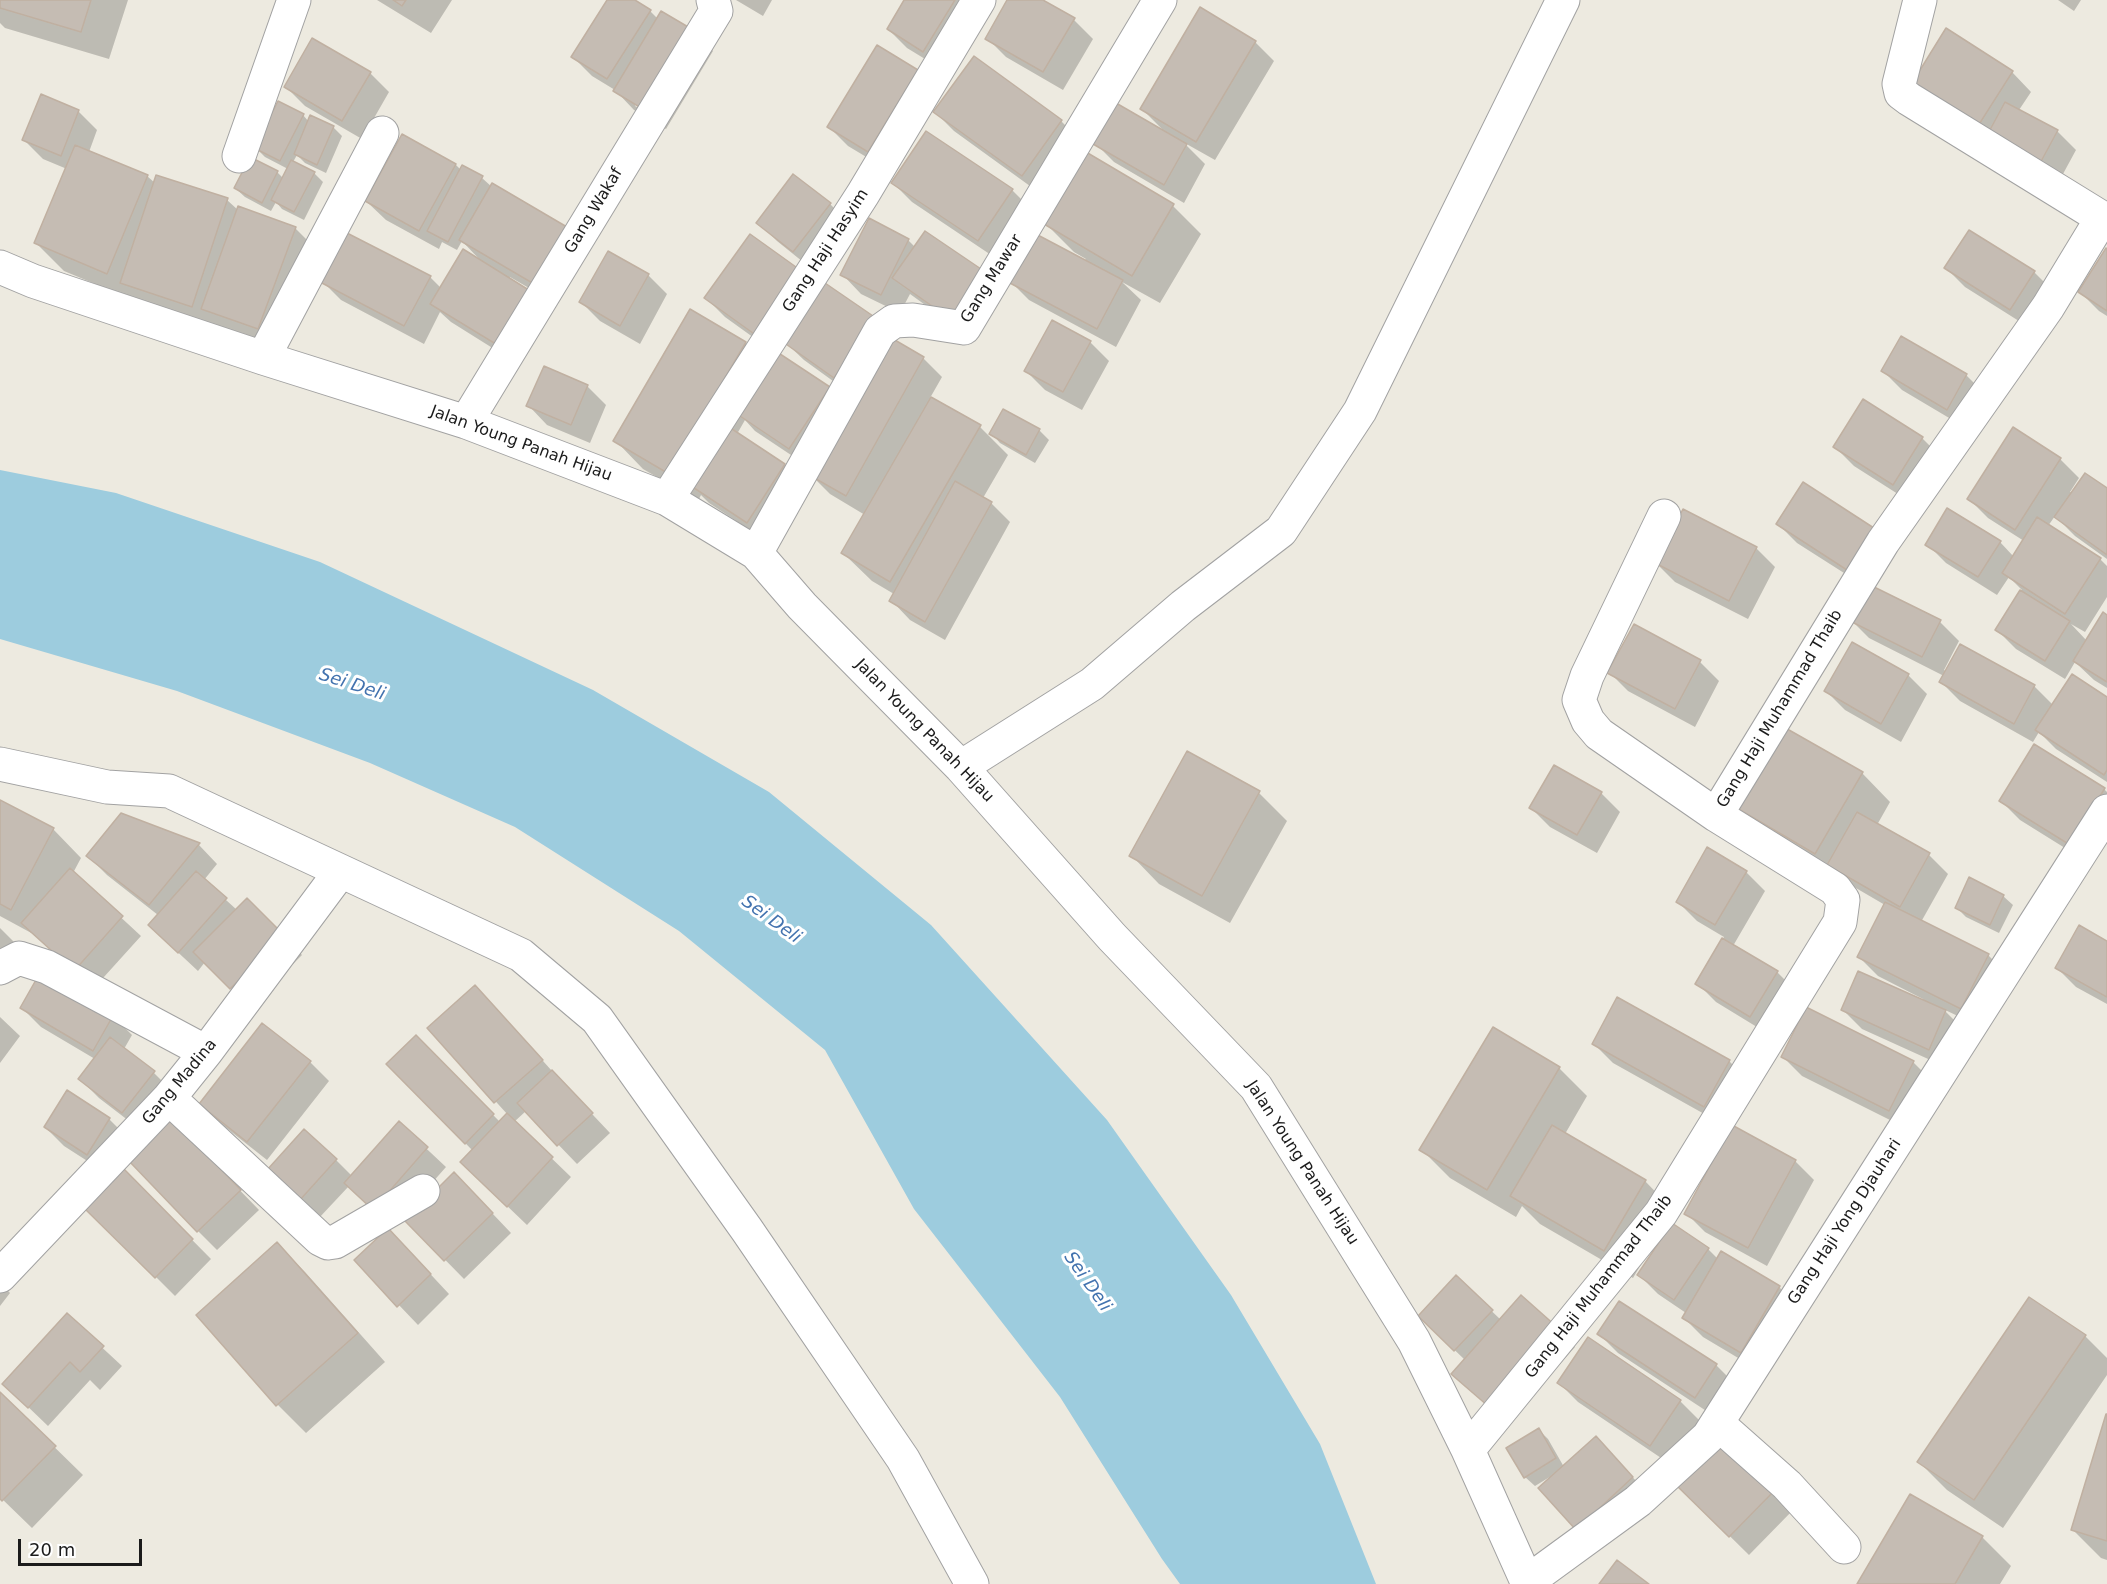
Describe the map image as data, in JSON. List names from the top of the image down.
{
  "streets": {
    "street": [
      "Gang Wakaf",
      "Gang Haji Hasyim",
      "Gang Mawar",
      "Jalan Young Panah Hijau",
      "Gang Haji Muhammad Thaib",
      "Gang Madina",
      "Gang Haji Yong Djauhari"
    ]
  },
  "crossings": [
    ["Gang Wakaf", "Jalan Young Panah Hijau"],
    ["Gang Haji Hasyim", "Jalan Young Panah Hijau"],
    ["Gang Mawar", "Jalan Young Panah Hijau"],
    ["Jalan Young Panah Hijau", "Gang Haji Muhammad Thaib"],
    ["Jalan Young Panah Hijau", "Gang Haji Yong Djauhari"]
  ],
  "water": ["Sei Deli"],
  "scale_bar": "20 m"
}
